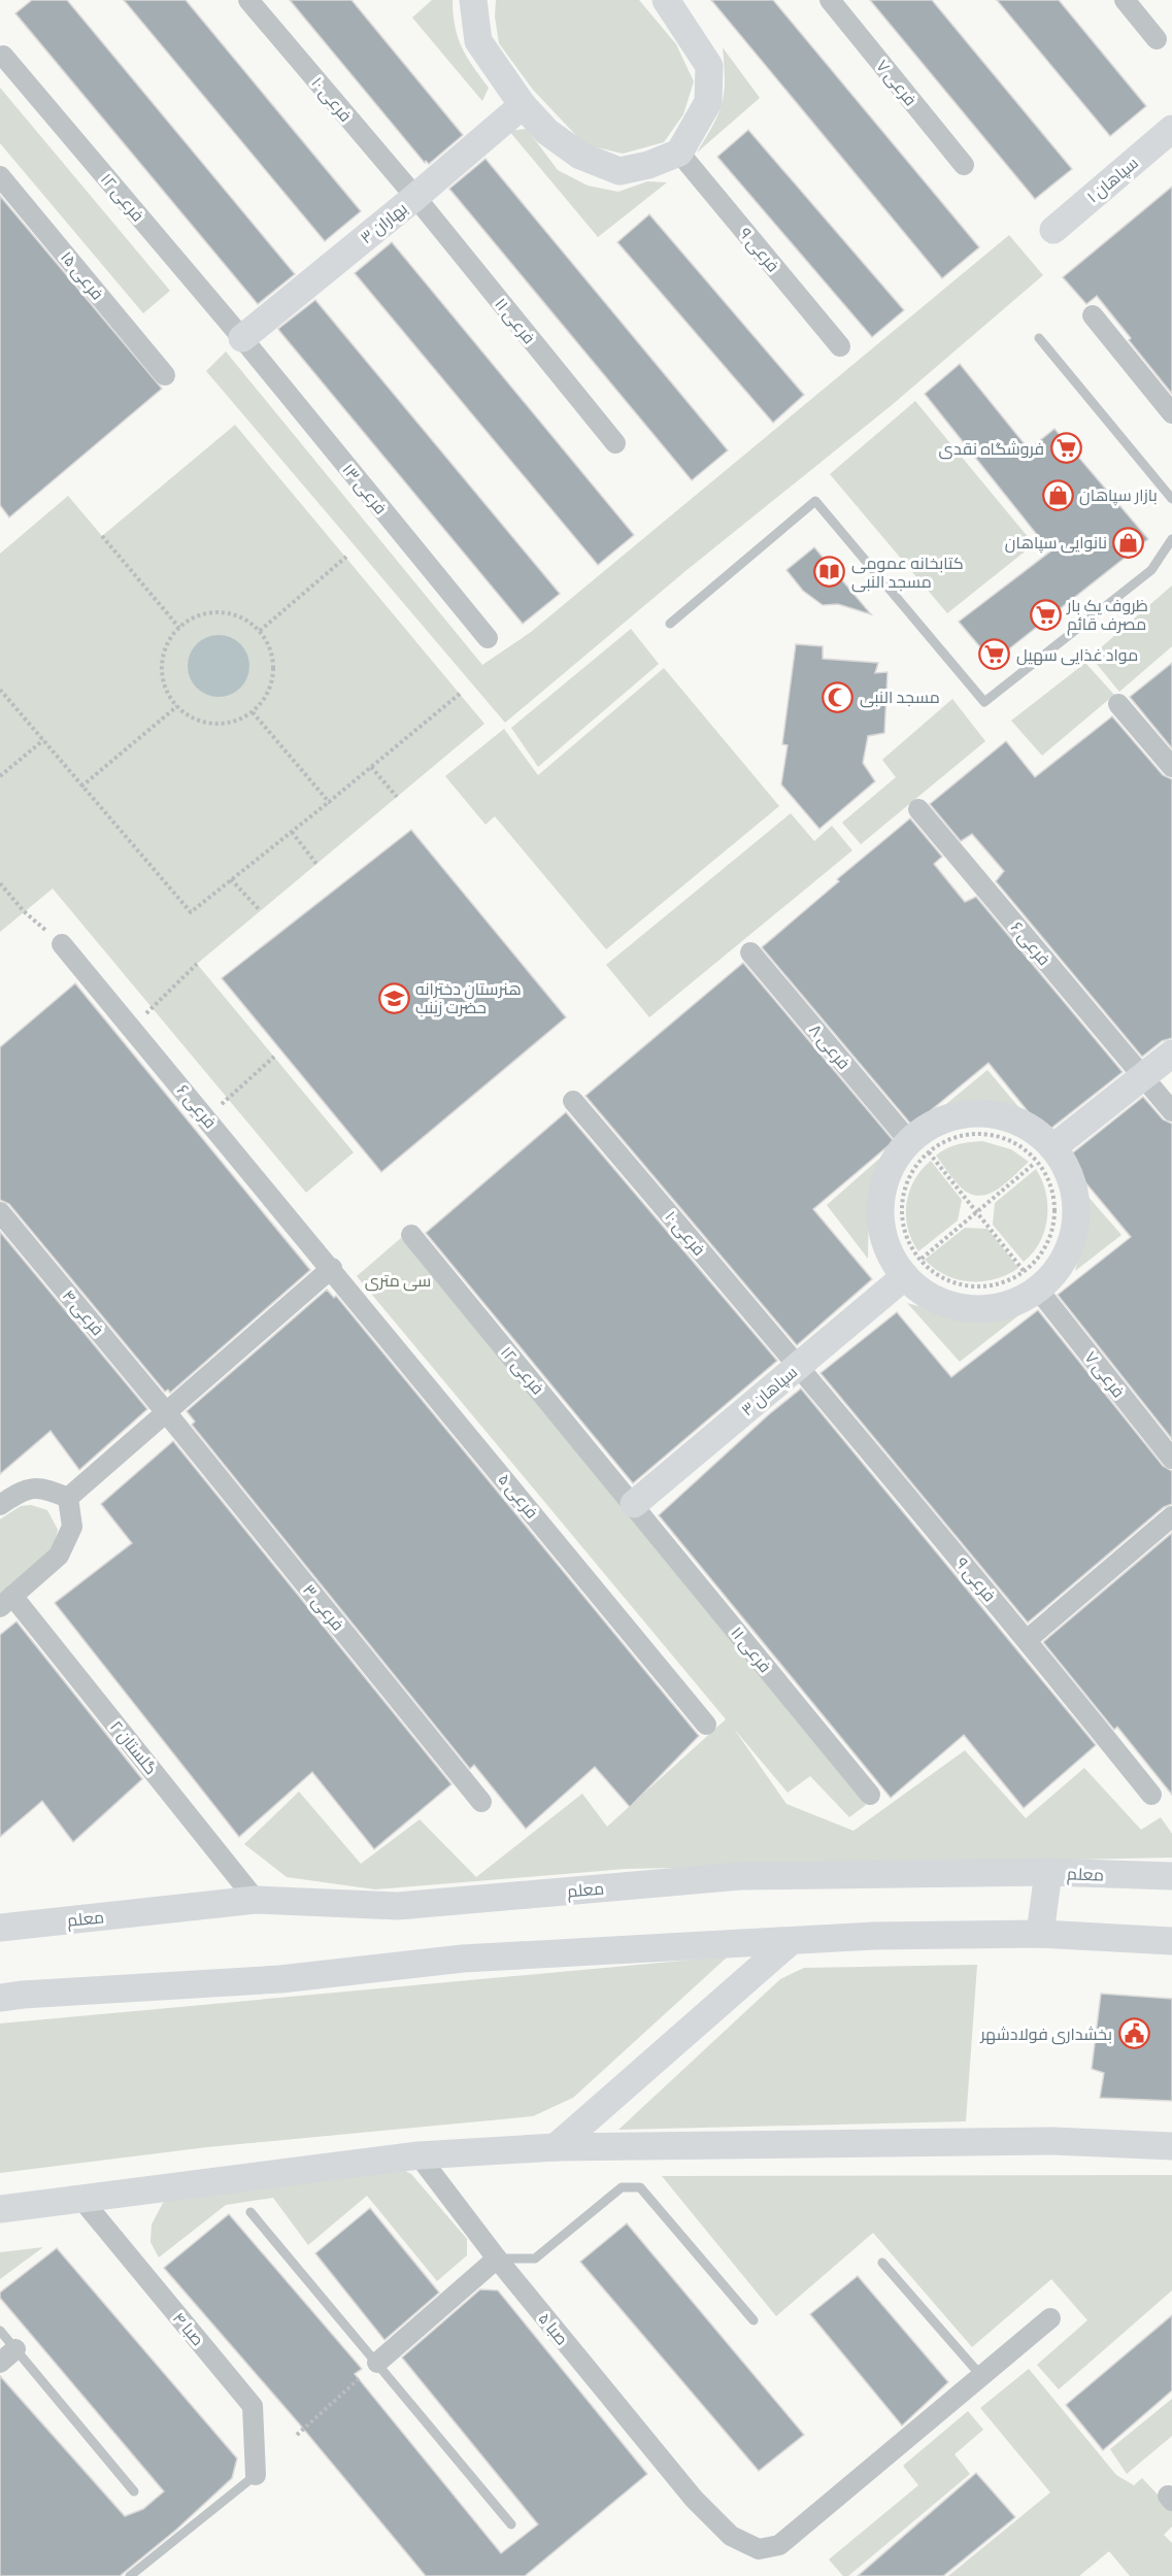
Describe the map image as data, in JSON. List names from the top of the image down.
{
  "streets": {
    "street": [
      "فرعی ۷",
      "فرعی ۱۰",
      "سپاهان ۱",
      "فرعی ۱۲",
      "بهاران ۳",
      "فرعی ۹",
      "فرعی ۱۵",
      "فرعی ۱۱",
      "فرعی ۱۳",
      "فرعی ۶",
      "فرعی ۸",
      "فرعی ۴",
      "سپاهان ۳",
      "فرعی ۵",
      "فرعی ۳",
      "گلستان ۲",
      "معلم",
      "صبا ۴",
      "صبا ۵"
    ]
  },
  "crossings": [
    ["فرعی ۱۰", "بهاران ۳"],
    ["فرعی ۱۰", "فرعی ۹"],
    ["فرعی ۱۰", "فرعی ۱۱"],
    ["فرعی ۱۰", "سپاهان ۳"],
    ["فرعی ۱۲", "بهاران ۳"],
    ["فرعی ۱۲", "فرعی ۱۱"],
    ["فرعی ۱۲", "فرعی ۱۳"],
    ["فرعی ۱۲", "سپاهان ۳"],
    ["بهاران ۳", "فرعی ۱۱"],
    ["بهاران ۳", "فرعی ۱۳"],
    ["فرعی ۹", "سپاهان ۳"],
    ["فرعی ۱۱", "سپاهان ۳"],
    ["فرعی ۶", "فرعی ۵"],
    ["فرعی ۴", "فرعی ۳"],
    ["گلستان ۲", "معلم"]
  ],
  "parks": ["سی متری"],
  "places": {
    "supermarket": ["فروشگاه نقدی", "ظروف یک بار مصرف قائم", "مواد غذایی سهیل"],
    "shop": ["بازار سپاهان", "نانوایی سپاهان"],
    "library": ["کتابخانه عمومی مسجد النبی"],
    "mosque": ["مسجد النبی"],
    "school or university": ["هنرستان دخترانه حضرت زینب"],
    "public building": ["بخشداری فولادشهر"]
  }
}
